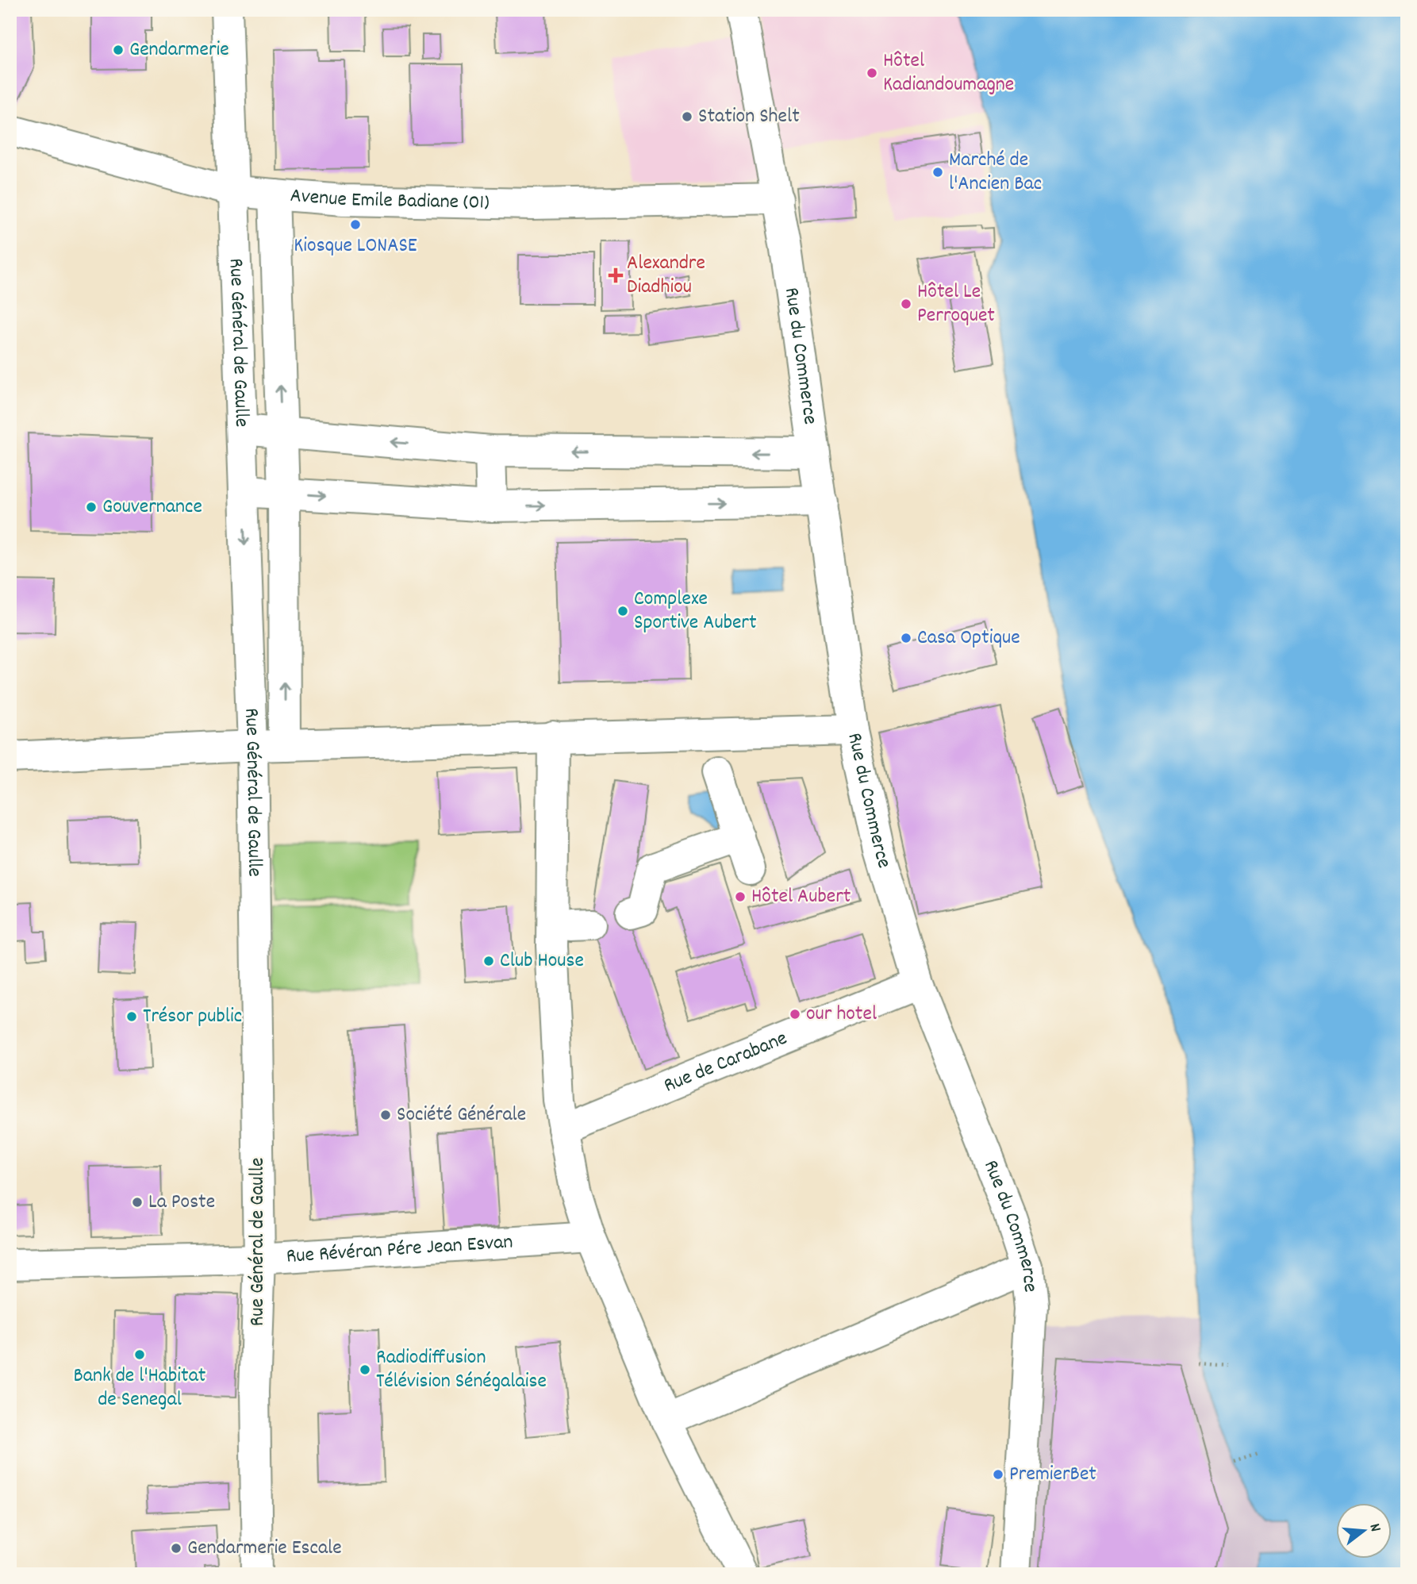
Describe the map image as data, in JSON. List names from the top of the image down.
{
  "streets": {
    "street": [
      "Avenue Emile Badiane (01)",
      "Rue Général de Gaulle",
      "Rue du Commerce",
      "Rue de Carabane",
      "Rue Révéran Pére Jean Esvan"
    ]
  },
  "crossings": [
    ["Avenue Emile Badiane (01)", "Rue Général de Gaulle"],
    ["Avenue Emile Badiane (01)", "Rue du Commerce"],
    ["Rue Général de Gaulle", "Rue Révéran Pére Jean Esvan"],
    ["Rue du Commerce", "Rue de Carabane"]
  ],
  "places": {
    "other": [
      "Gendarmerie",
      "Hôtel Kadiandoumagne",
      "Station Shelt",
      "Marché de l'Ancien Bac",
      "Kiosque LONASE",
      "Hôtel Le Perroquet",
      "Gouvernance",
      "Complexe Sportive Aubert",
      "Casa Optique",
      "Hôtel Aubert",
      "Club House",
      "our hotel",
      "Trésor public",
      "Société Générale",
      "La Poste",
      "Bank de l'Habitat de Senegal",
      "Radiodiffusion Télévision Sénégalaise",
      "PremierBet",
      "Gendarmerie Escale"
    ],
    "health": ["Alexandre Diadhiou"]
  },
  "north": "right"
}
